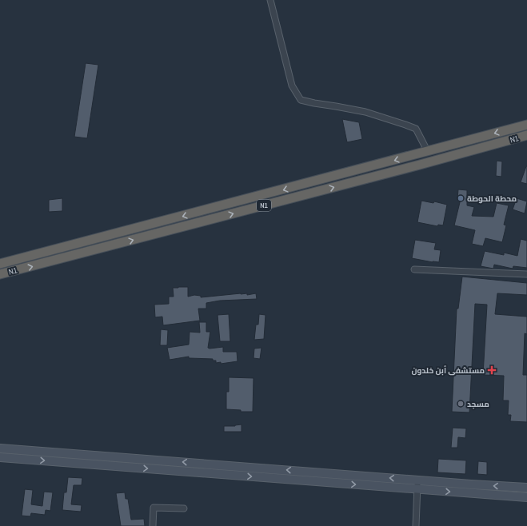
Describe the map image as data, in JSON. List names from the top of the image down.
{
  "streets": {
    "highway": ["N1"]
  },
  "places": {
    "other": ["محطة الحوطة", "مسجد"],
    "health": ["مستشفى أبن خلدون"]
  }
}
